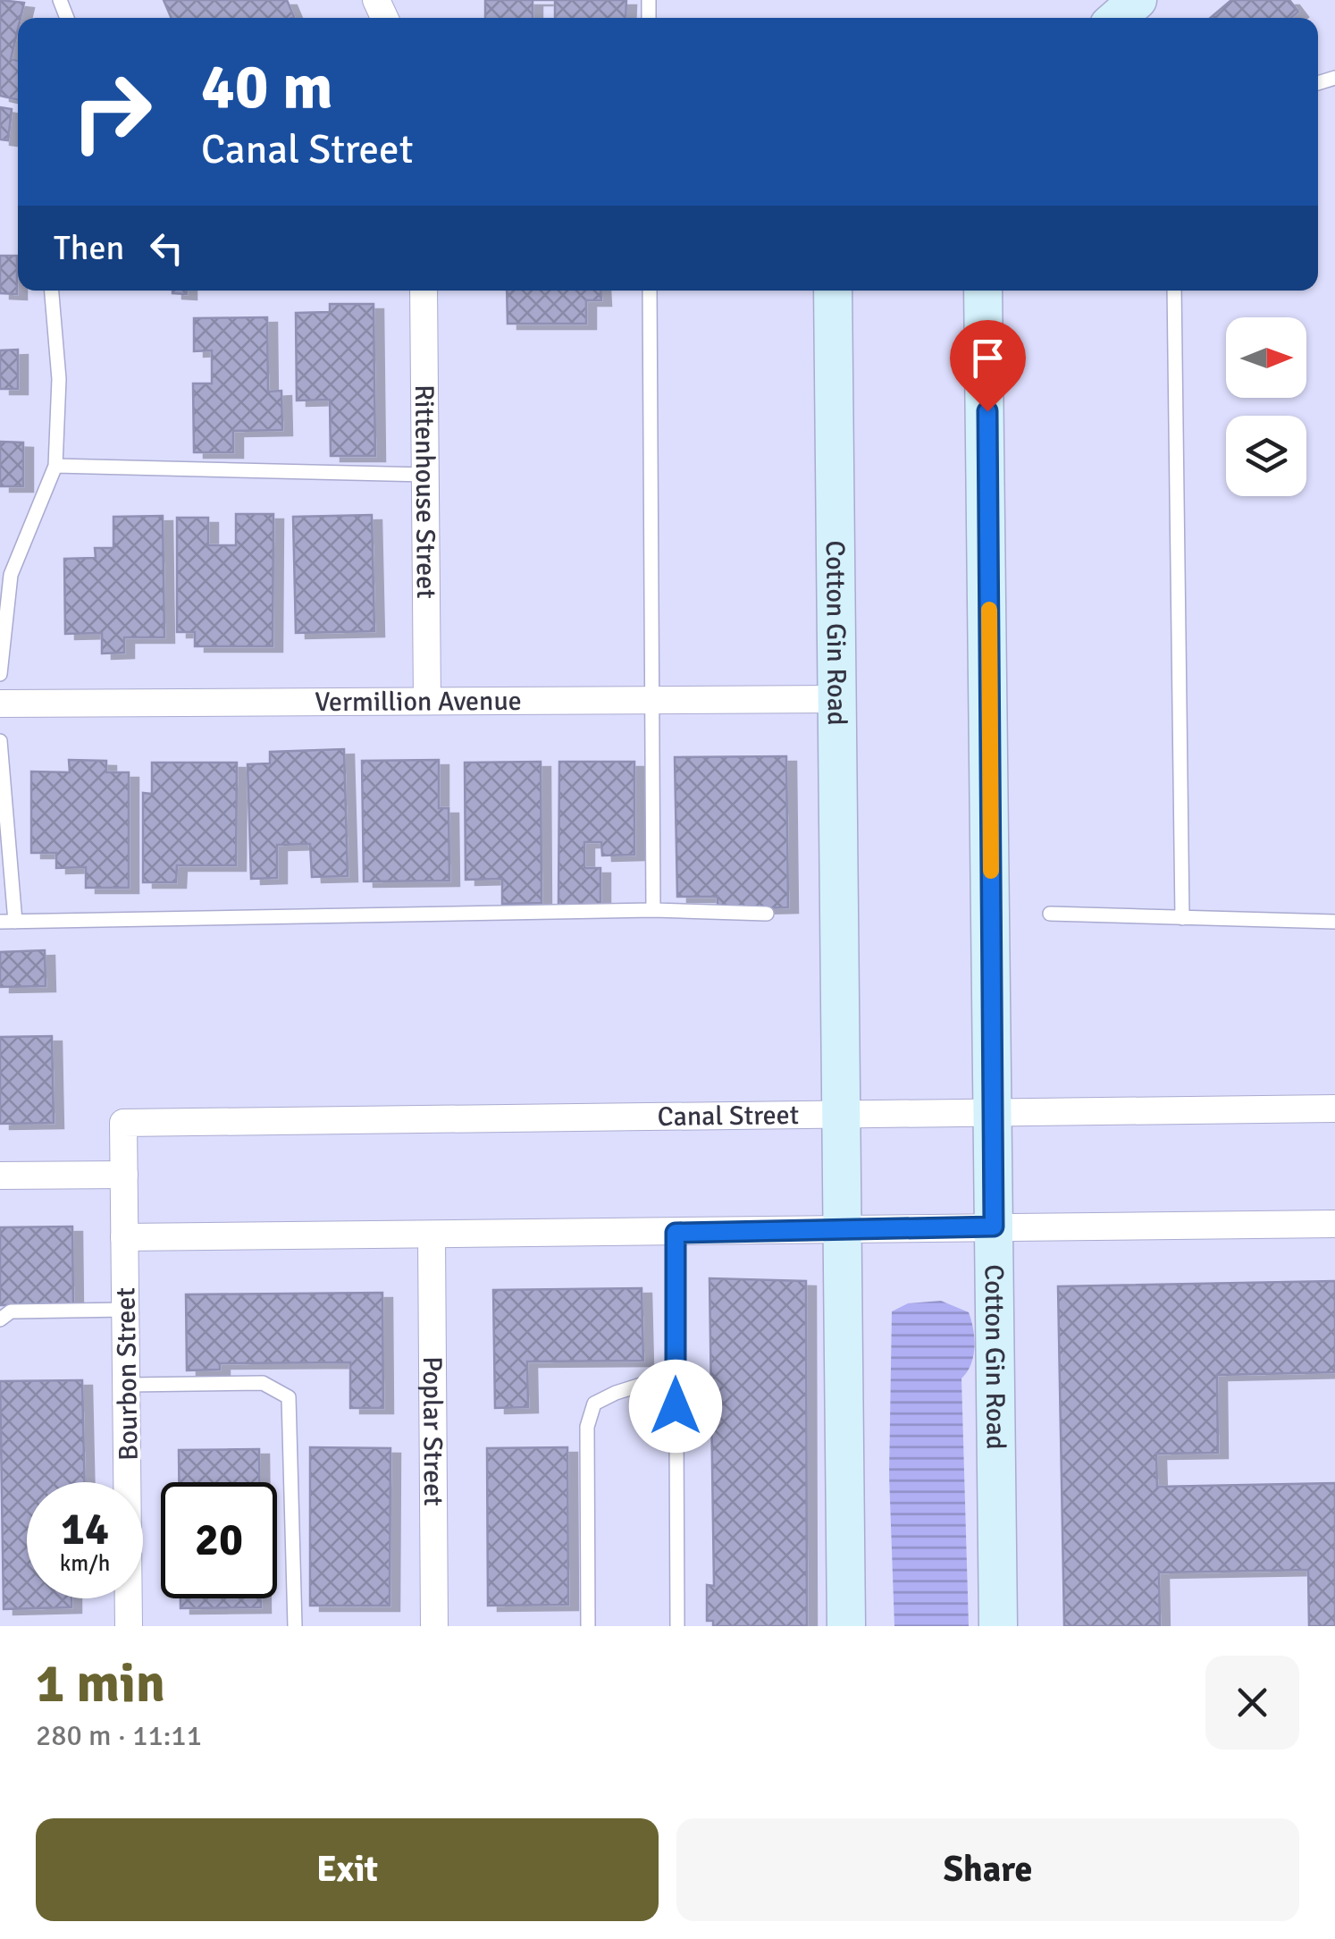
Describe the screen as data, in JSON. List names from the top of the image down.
{
  "streets": {
    "street": [
      "Rittenhouse Street",
      "Cotton Gin Road",
      "Vermillion Avenue",
      "Canal Street",
      "Bourbon Street",
      "Poplar Street"
    ]
  },
  "crossings": [
    ["Rittenhouse Street", "Vermillion Avenue"],
    ["Cotton Gin Road", "Vermillion Avenue"],
    ["Cotton Gin Road", "Canal Street"],
    ["Canal Street", "Bourbon Street"]
  ],
  "north": "right",
  "page": {
    "turn": ["40 m", "Canal Street"],
    "then": "Then",
    "speed": "14 km/h",
    "limit": "20",
    "heading": ["1 min", "280 m · 11:11"],
    "buttons": ["Exit", "Share"]
  }
}
